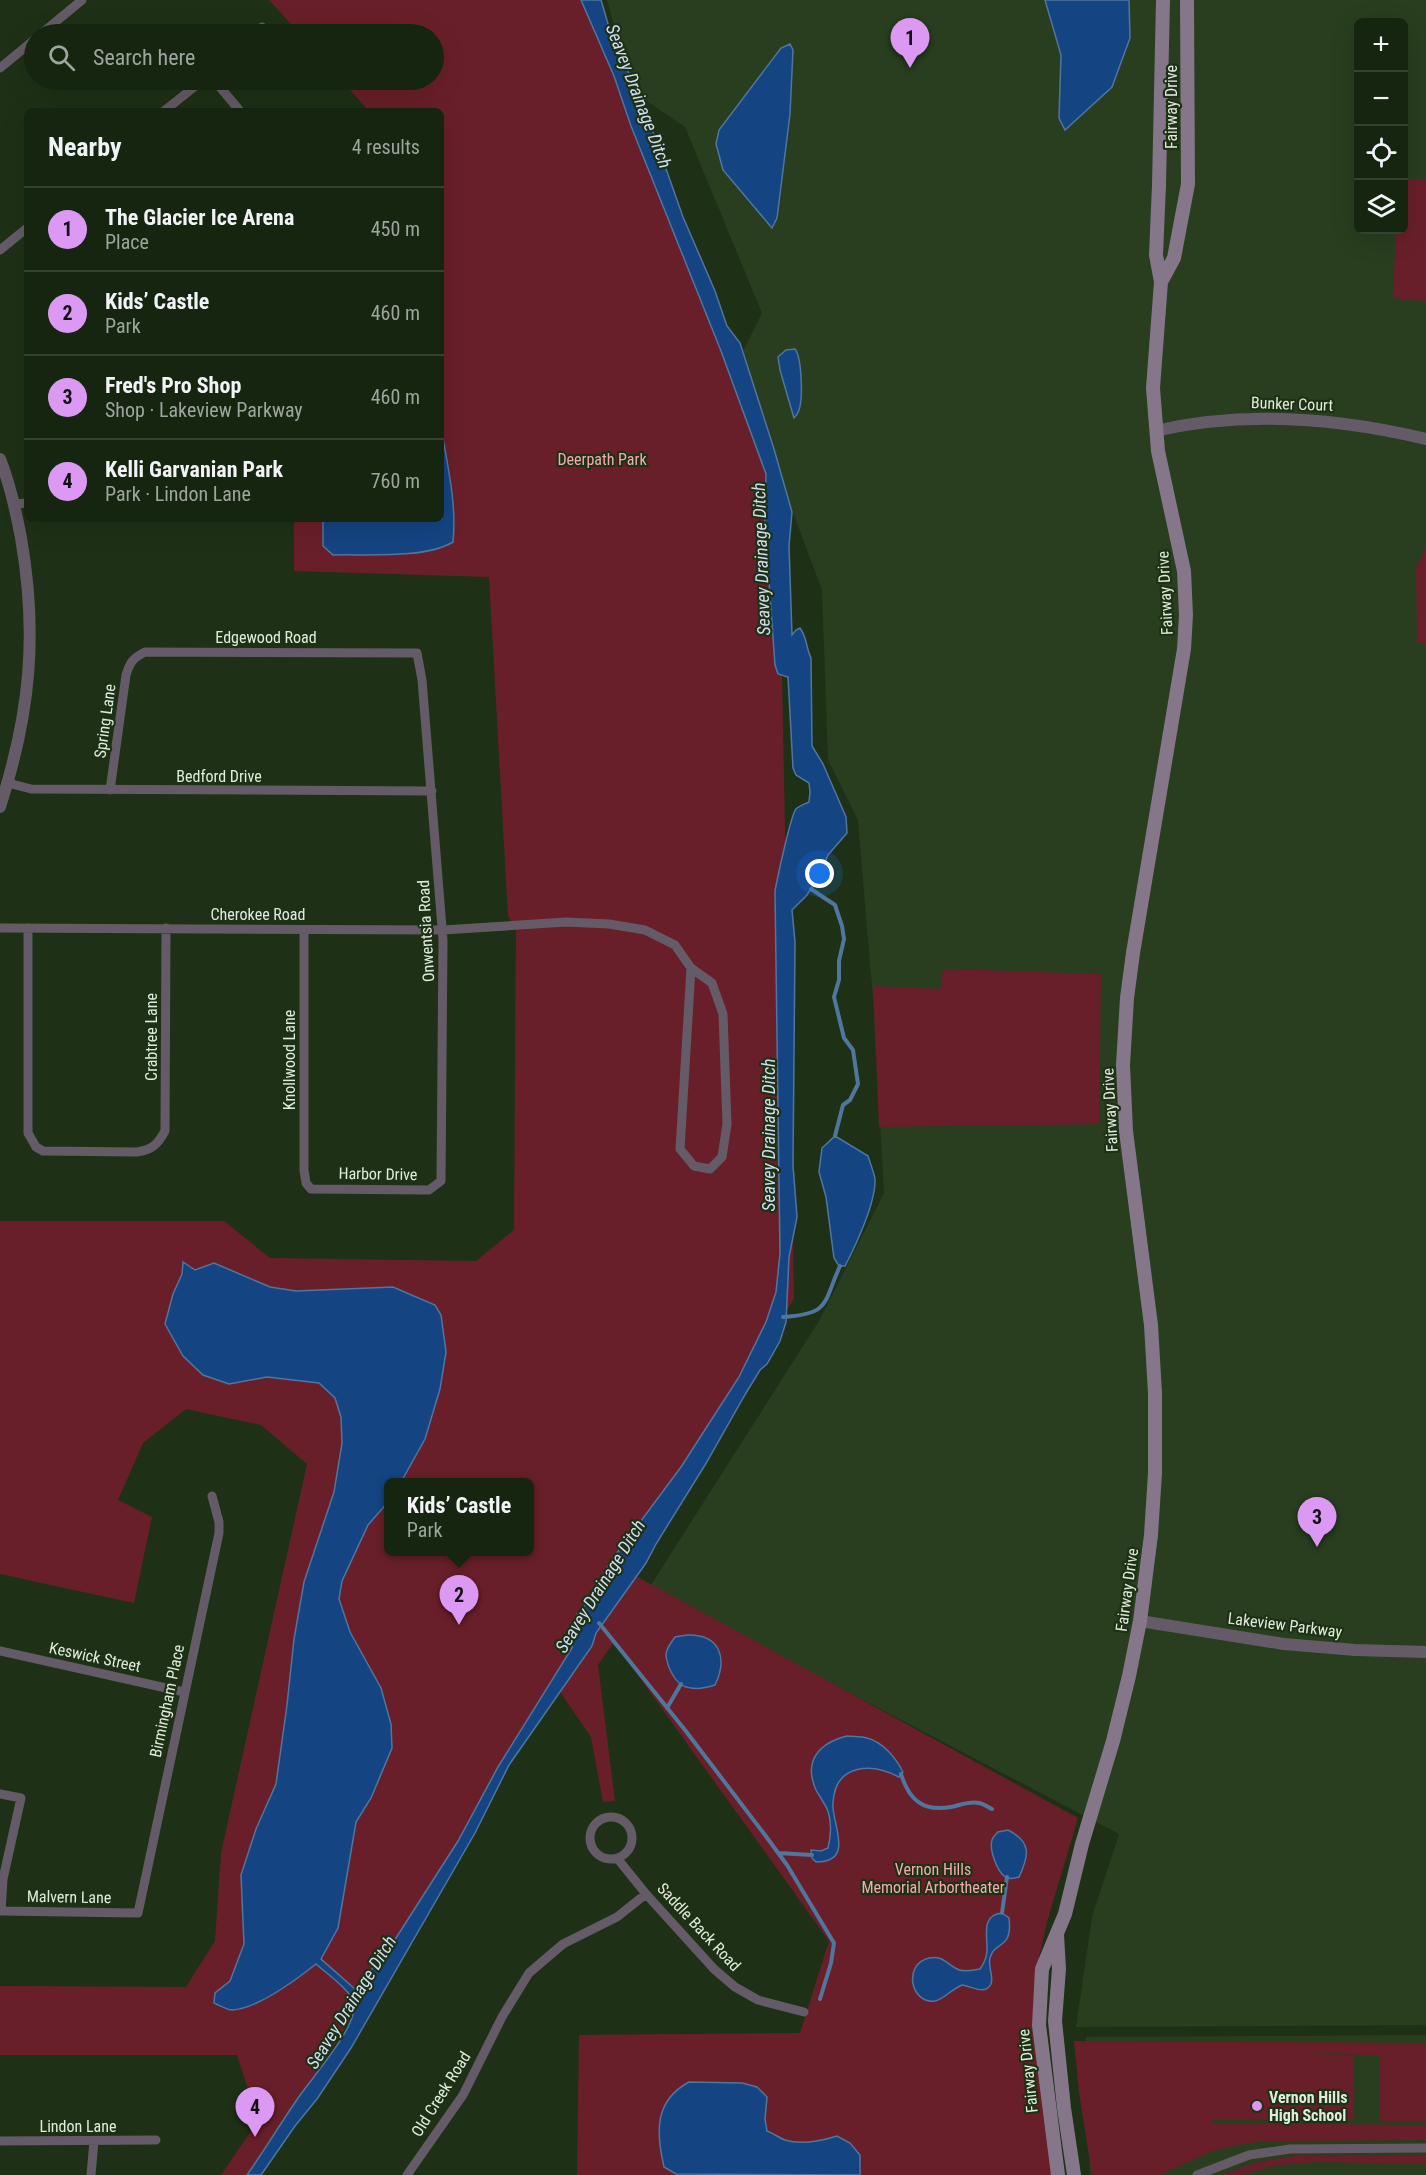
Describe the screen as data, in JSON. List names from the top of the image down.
{
  "streets": {
    "main road": ["Fairway Drive"],
    "street": [
      "Bunker Court",
      "Edgewood Road",
      "Spring Lane",
      "Bedford Drive",
      "Cherokee Road",
      "Onwentsia Road",
      "Crabtree Lane",
      "Knollwood Lane",
      "Harbor Drive",
      "Lakeview Parkway",
      "Keswick Street",
      "Birmingham Place",
      "Malvern Lane",
      "Saddle Back Road",
      "Old Creek Road",
      "Lindon Lane"
    ]
  },
  "crossings": [
    ["Fairway Drive", "Bunker Court"],
    ["Fairway Drive", "Lakeview Parkway"],
    ["Edgewood Road", "Spring Lane"],
    ["Edgewood Road", "Onwentsia Road"],
    ["Spring Lane", "Bedford Drive"],
    ["Bedford Drive", "Onwentsia Road"],
    ["Cherokee Road", "Onwentsia Road"],
    ["Cherokee Road", "Crabtree Lane"],
    ["Cherokee Road", "Knollwood Lane"],
    ["Onwentsia Road", "Harbor Drive"],
    ["Knollwood Lane", "Harbor Drive"],
    ["Keswick Street", "Birmingham Place"],
    ["Birmingham Place", "Malvern Lane"],
    ["Saddle Back Road", "Old Creek Road"]
  ],
  "water": ["Seavey Drainage Ditch"],
  "parks": ["Deerpath Park", "Vernon Hills Memorial Arbortheater"],
  "places": ["Vernon Hills High School"],
  "page": {
    "map_buttons": ["+", "−"],
    "pins": [
      "1",
      "3",
      "2",
      "4"
    ],
    "search": "Search here",
    "heading": ["Nearby", "4 results"],
    "list": [
      {
        "mark": "1",
        "name": "The Glacier Ice Arena",
        "note": "Place",
        "value": "450 m"
      },
      {
        "mark": "2",
        "name": "Kids’ Castle",
        "note": "Park",
        "value": "460 m"
      },
      {
        "mark": "3",
        "name": "Fred's Pro Shop",
        "note": "Shop · Lakeview Parkway",
        "value": "460 m"
      },
      {
        "mark": "4",
        "name": "Kelli Garvanian Park",
        "note": "Park · Lindon Lane",
        "value": "760 m"
      }
    ],
    "popup": ["Kids’ Castle", "Park"]
  }
}
